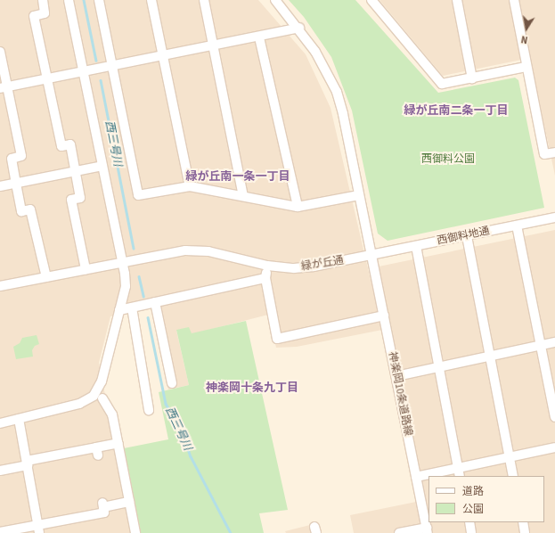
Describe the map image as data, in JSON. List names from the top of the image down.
{
  "streets": {
    "street": ["西御料地通", "緑が丘通", "神楽岡10条道路線"]
  },
  "crossings": [
    ["西御料地通", "緑が丘通"],
    ["西御料地通", "神楽岡10条道路線"],
    ["緑が丘通", "神楽岡10条道路線"]
  ],
  "districts": ["緑が丘南二条一丁目", "緑が丘南一条一丁目", "神楽岡十条九丁目"],
  "water": ["西三号川"],
  "parks": ["西御料公園"],
  "legend": ["道路", "公園"],
  "north": "bottom"
}
